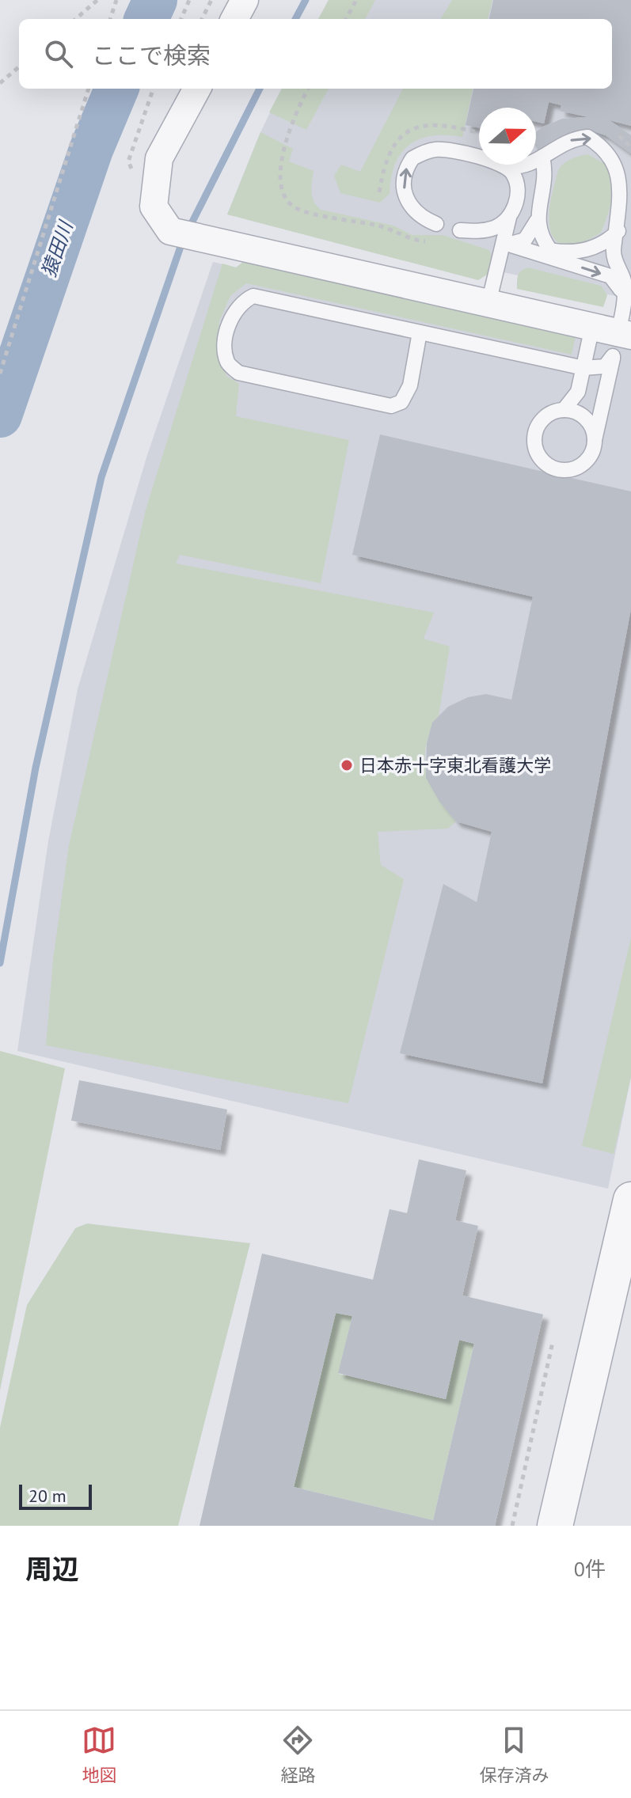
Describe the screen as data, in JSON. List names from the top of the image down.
{
  "water": ["猿田川"],
  "places": ["日本赤十字東北看護大学"],
  "scale_bar": "20 m",
  "north": "right",
  "page": {
    "search": "ここで検索",
    "scale": "20 m",
    "heading": ["周辺", "0件"],
    "nav": ["地図", "経路", "保存済み"]
  }
}
